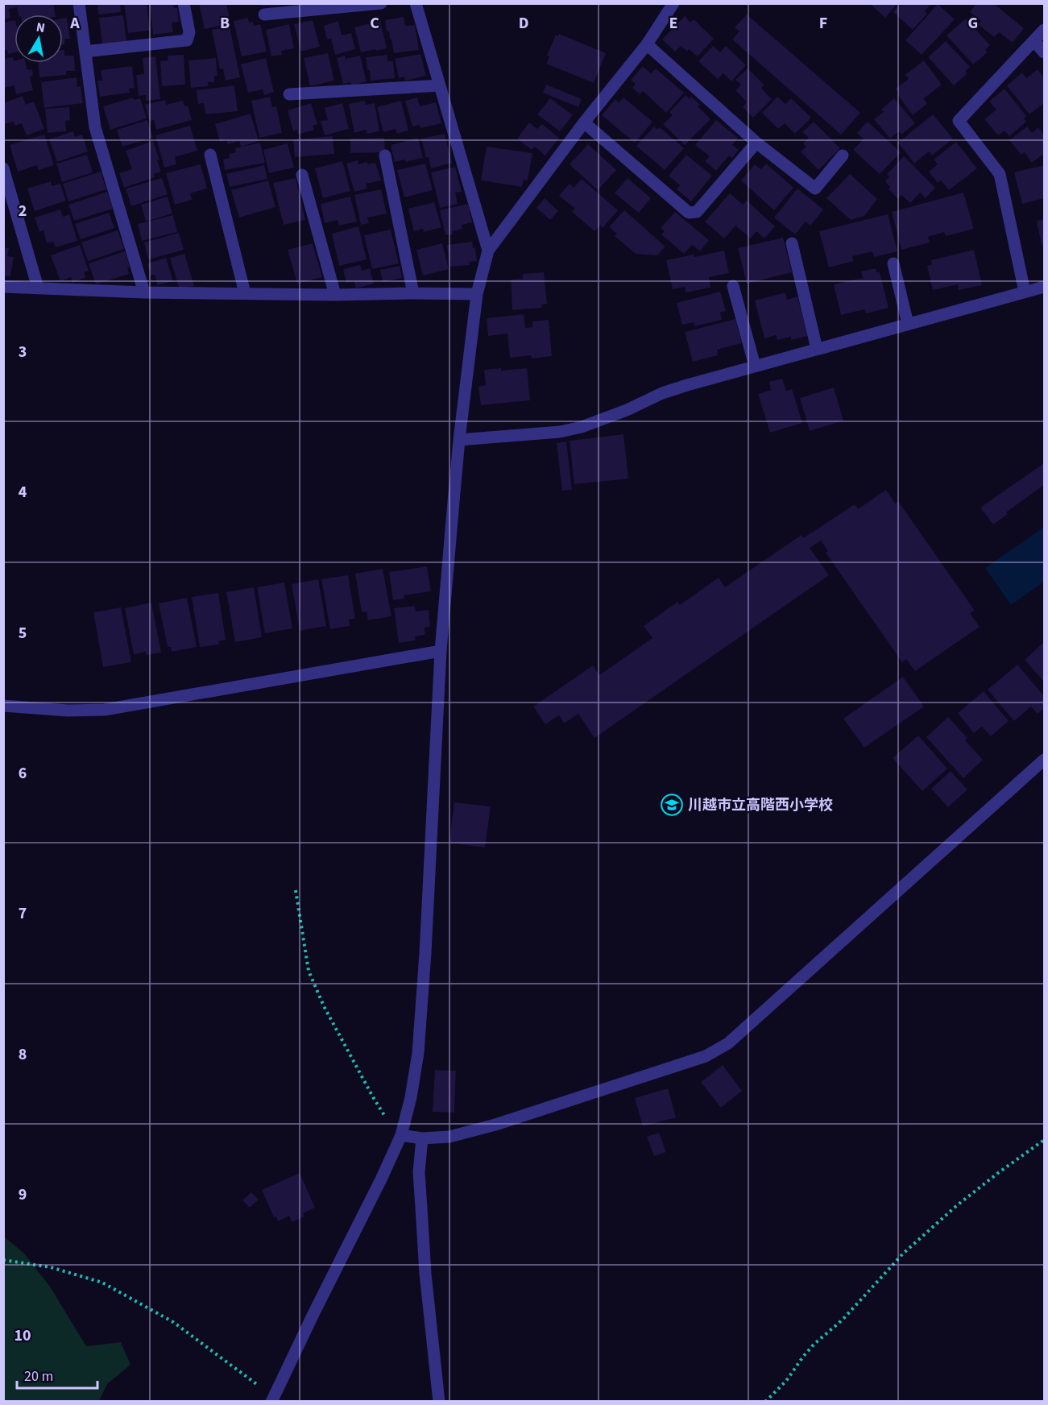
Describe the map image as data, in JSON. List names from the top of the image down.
{
  "places": {
    "school or university": ["川越市立高階西小学校"]
  },
  "scale_bar": "20 m",
  "north": "top",
  "grid": {
    "columns": [
      "A",
      "B",
      "C",
      "D",
      "E",
      "F",
      "G"
    ],
    "rows": [
      "2",
      "3",
      "4",
      "5",
      "6",
      "7",
      "8",
      "9",
      "10"
    ]
  }
}
